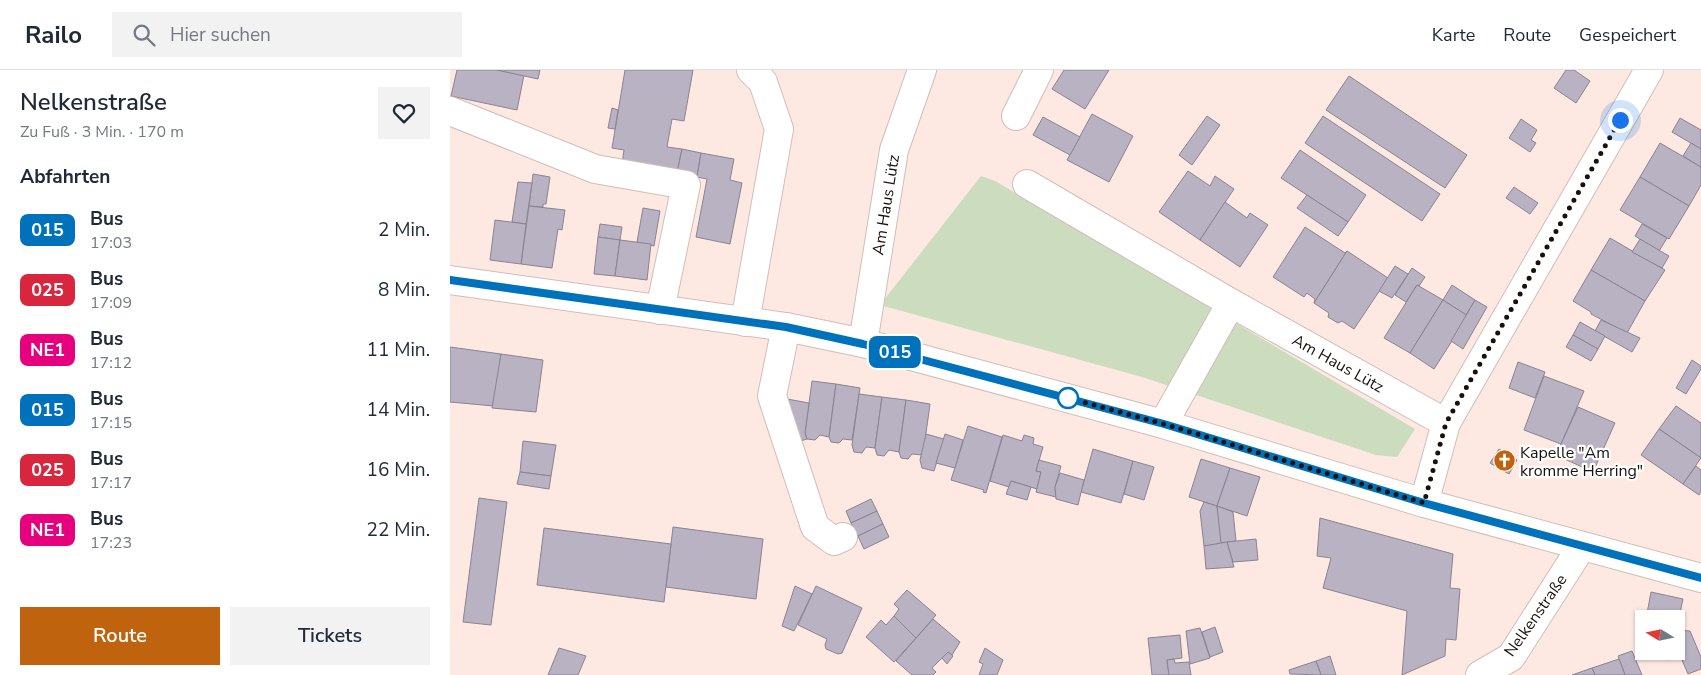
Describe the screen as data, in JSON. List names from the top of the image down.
{
  "streets": {
    "street": ["Am Haus Lütz", "Nelkenstraße"]
  },
  "places": {
    "church": ["Kapelle \"Am kromme Herring\""]
  },
  "lines": ["bus line 015"],
  "north": "left",
  "page": {
    "header": "Railo",
    "search": "Hier suchen",
    "nav": ["Karte", "Route", "Gespeichert"],
    "heading": [
      ["Nelkenstraße", "Zu Fuß · 3 Min. · 170 m"],
      "Abfahrten"
    ],
    "on_map": "015",
    "list": [
      {
        "mark": "015",
        "name": "Bus",
        "note": "17:03",
        "value": "2 Min."
      },
      {
        "mark": "025",
        "name": "Bus",
        "note": "17:09",
        "value": "8 Min."
      },
      {
        "mark": "NE1",
        "name": "Bus",
        "note": "17:12",
        "value": "11 Min."
      },
      {
        "mark": "015",
        "name": "Bus",
        "note": "17:15",
        "value": "14 Min."
      },
      {
        "mark": "025",
        "name": "Bus",
        "note": "17:17",
        "value": "16 Min."
      },
      {
        "mark": "NE1",
        "name": "Bus",
        "note": "17:23",
        "value": "22 Min."
      }
    ],
    "buttons": ["Route", "Tickets"]
  }
}
